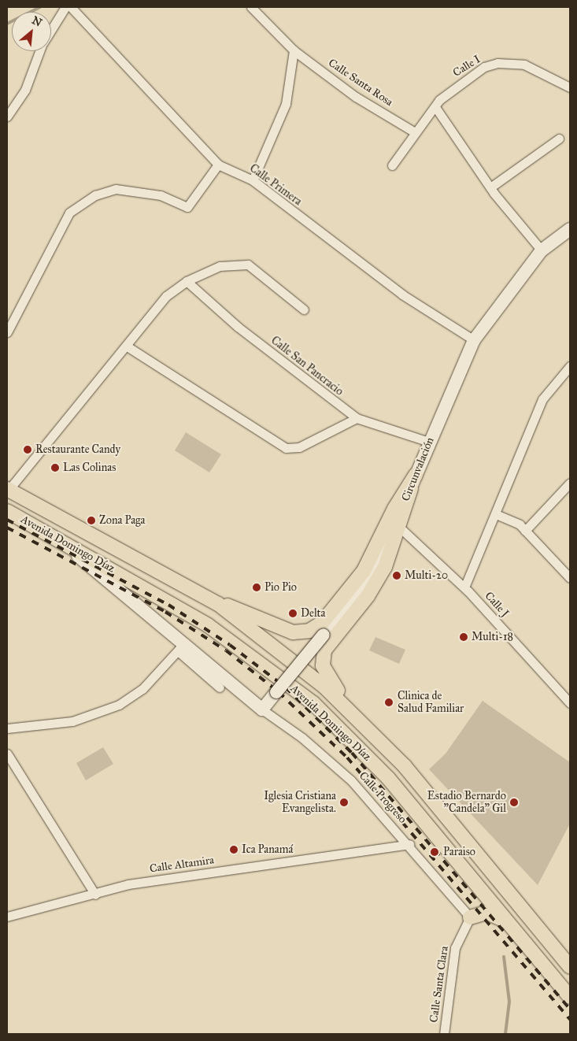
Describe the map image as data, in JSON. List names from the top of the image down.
{
  "streets": {
    "main road": ["Circunvalación", "Avenida Domingo Díaz"],
    "street": [
      "Calle I",
      "Calle Santa Rosa",
      "Calle Primera",
      "Calle San Pancracio",
      "Calle J",
      "Calle Progreso",
      "Calle Altamira",
      "Calle Santa Clara"
    ]
  },
  "crossings": [
    ["Calle I", "Calle Santa Rosa"],
    ["Calle Primera", "Circunvalación"],
    ["Calle San Pancracio", "Circunvalación"],
    ["Circunvalación", "Calle Progreso"],
    ["Calle Progreso", "Calle Altamira"],
    ["Calle Progreso", "Calle Santa Clara"]
  ],
  "places": [
    "Restaurante Candy",
    "Las Colinas",
    "Zona Paga",
    "Multi-20",
    "Pio Pio",
    "Delta",
    "Multi-18",
    "Clinica de Salud Familiar",
    "Iglesia Cristiana Evangelista.",
    "Estadio Bernardo \"Candela\" Gil",
    "Ica Panamá",
    "Paraiso"
  ],
  "north": "top right"
}
